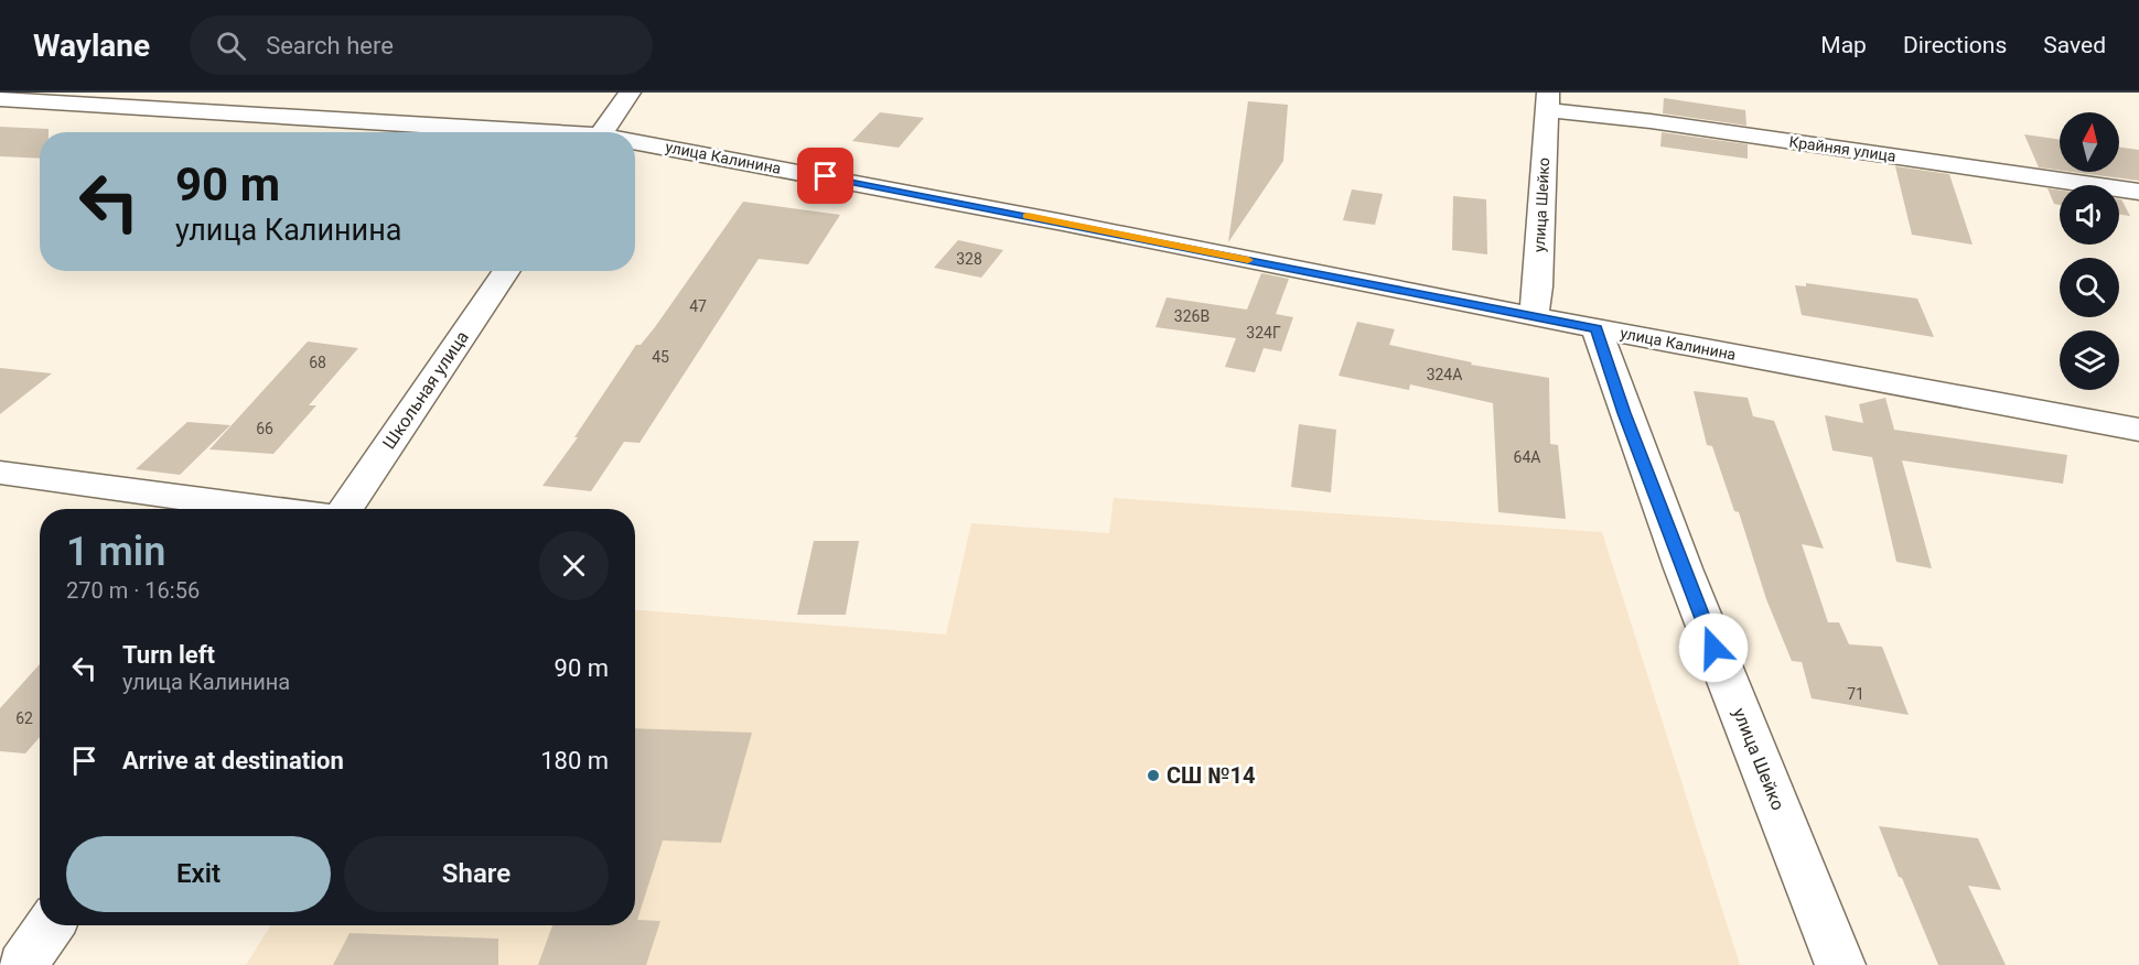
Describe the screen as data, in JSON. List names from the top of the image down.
{
  "streets": {
    "street": [
      "Крайняя улица",
      "улица Калинина",
      "улица Шейко",
      "Школьная улица"
    ]
  },
  "crossings": [
    ["Крайняя улица", "улица Шейко"],
    ["улица Калинина", "улица Шейко"]
  ],
  "places": ["СШ №14"],
  "house_numbers": [
    "328",
    "47",
    "326В",
    "324Г",
    "45",
    "68",
    "324А",
    "66",
    "64А",
    "71",
    "62"
  ],
  "north": "top",
  "page": {
    "header": "Waylane",
    "search": "Search here",
    "nav": ["Map", "Directions", "Saved"],
    "turn": ["90 m", "улица Калинина"],
    "heading": ["1 min", "270 m · 16:56"],
    "list": [
      {
        "name": "Turn left",
        "note": "улица Калинина",
        "value": "90 m"
      },
      {
        "name": "Arrive at destination",
        "value": "180 m"
      }
    ],
    "buttons": ["Exit", "Share"]
  }
}
